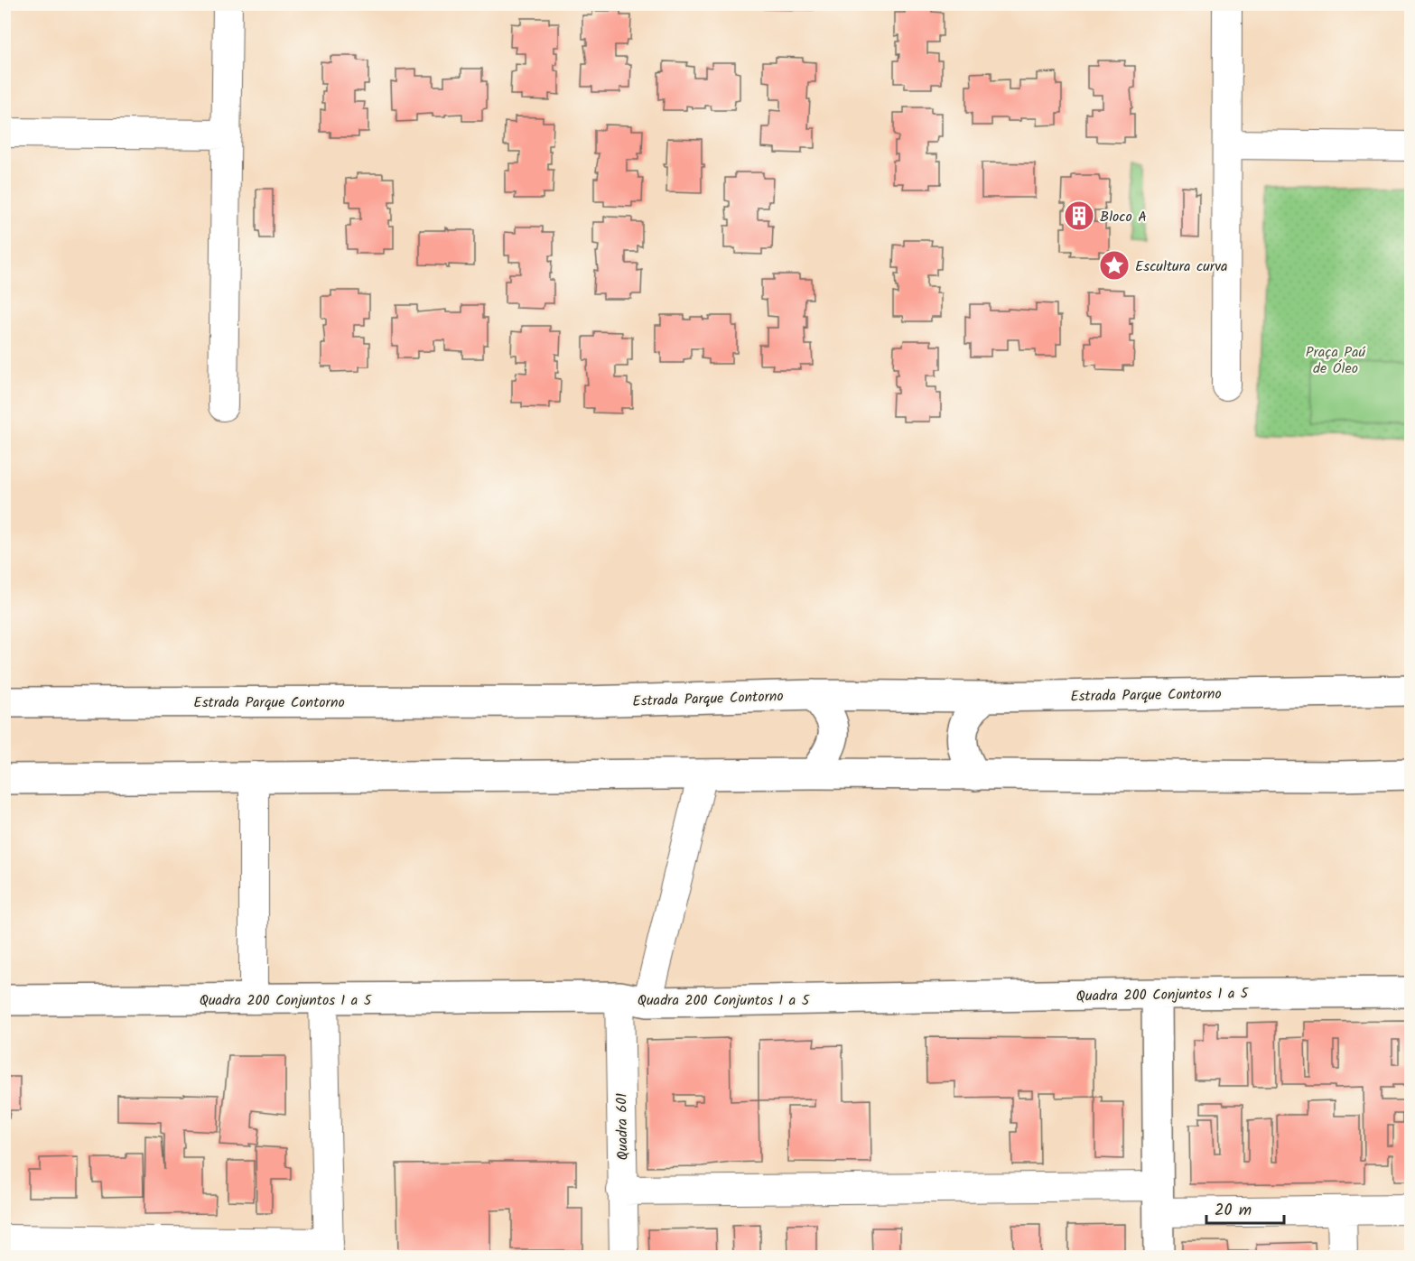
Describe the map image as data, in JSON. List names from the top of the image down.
{
  "streets": {
    "main road": ["Estrada Parque Contorno", "Quadra 200 Conjuntos 1 a 5"],
    "street": ["Quadra 601"]
  },
  "crossings": [
    ["Quadra 200 Conjuntos 1 a 5", "Quadra 601"]
  ],
  "parks": ["Praça Paú de Óleo"],
  "places": {
    "building": ["Bloco A"],
    "place": ["Escultura curva"]
  },
  "scale_bar": "20 m"
}
